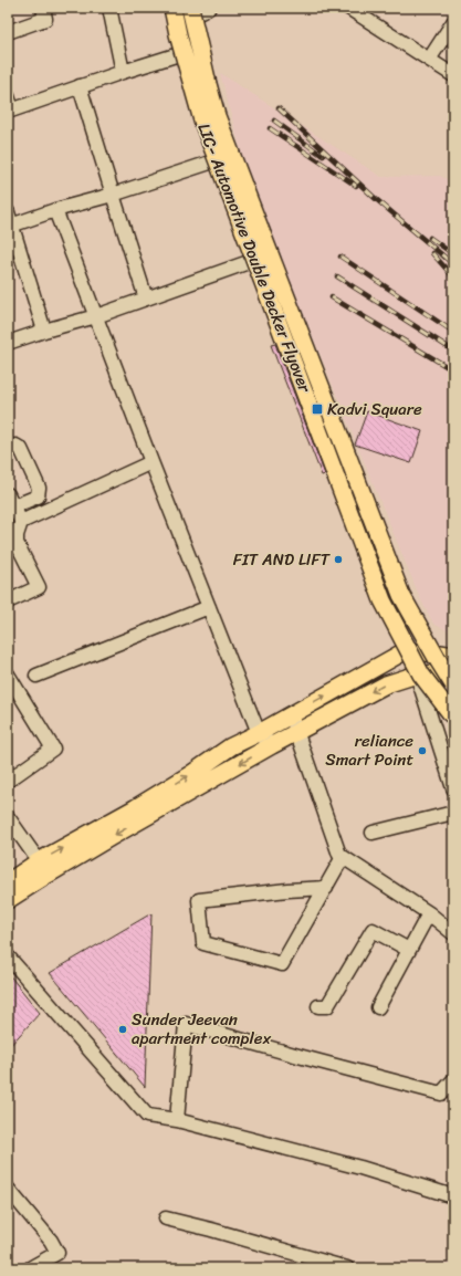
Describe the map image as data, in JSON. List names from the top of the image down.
{
  "streets": {
    "main road": ["LIC- Automotive Double Decker Flyover"]
  },
  "places": {
    "transit": ["Kadvi Square"],
    "other": ["FIT AND LIFT", "reliance Smart Point", "Sunder Jeevan apartment complex"]
  }
}
